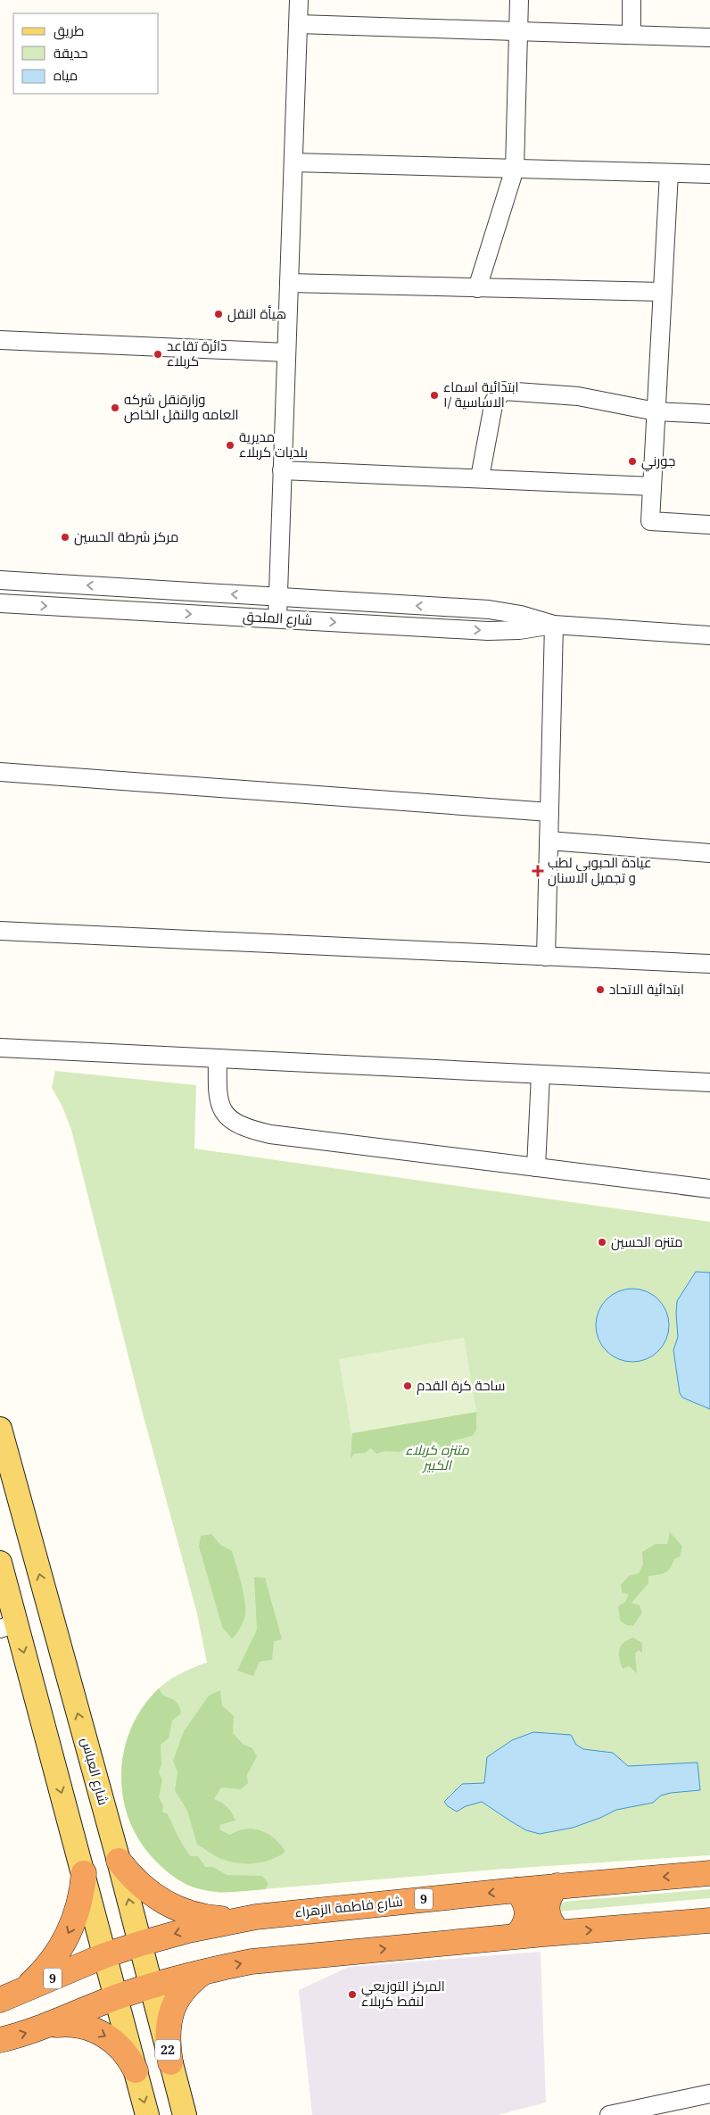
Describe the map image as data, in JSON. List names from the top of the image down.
{
  "streets": {
    "highway": ["9", "شارع فاطمة الزهراء"],
    "main road": ["شارع العباس", "22"],
    "street": ["شارع الملحق"]
  },
  "crossings": [
    ["شارع العباس", "شارع فاطمة الزهراء"]
  ],
  "parks": ["متنزه كربلاء الكبير"],
  "places": {
    "other": [
      "هيأة النقل",
      "دائرة تقاعد كربلاء",
      "ابتدائية اسماء الاساسية /١",
      "وزارةنقل شركه العامه والنقل الخاص",
      "مديرية بلديات كربلاء",
      "جورني",
      "مركز شرطة الحسين",
      "ابتدائية الاتحاد",
      "متنزه الحسين",
      "ساحة كرة القدم",
      "المركز التوزيعي لنفط كربلاء"
    ],
    "health": ["عيادة الحبوبي لطب و تجميل الاسنان"]
  },
  "legend": ["طريق", "حديقة", "مياه"]
}
